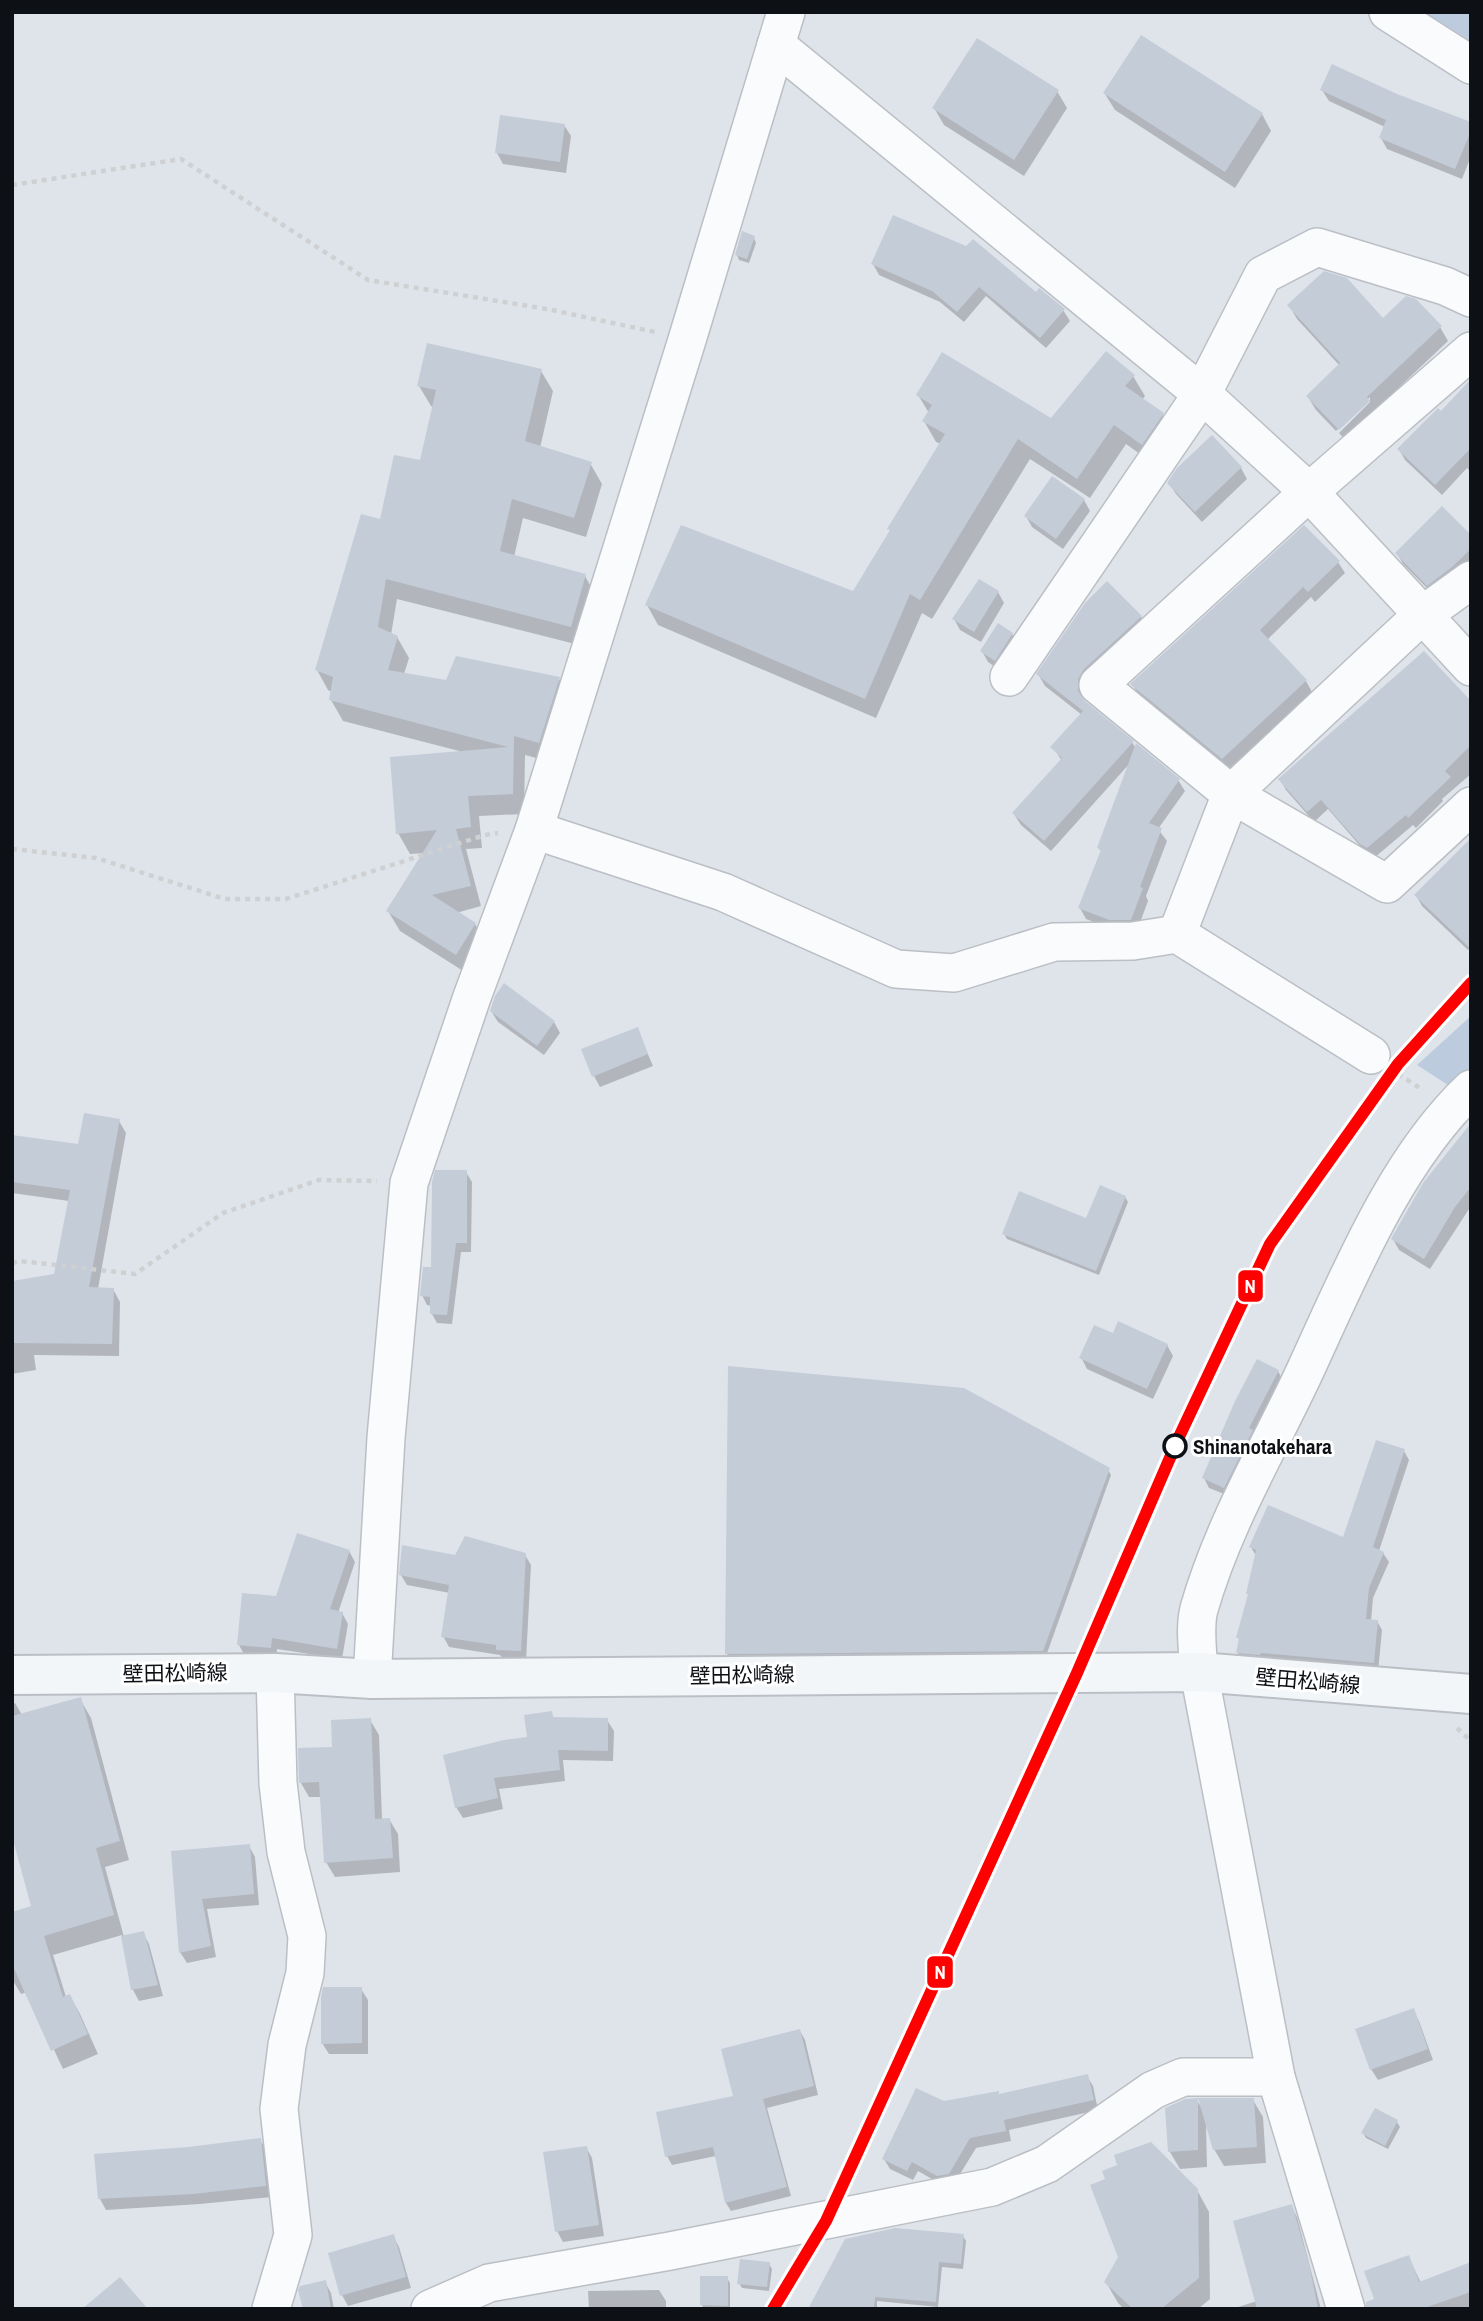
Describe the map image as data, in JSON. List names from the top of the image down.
{
  "streets": {
    "main road": ["壁田松崎線"]
  },
  "places": ["Shinanotakehara"],
  "lines": ["transit line N"]
}
